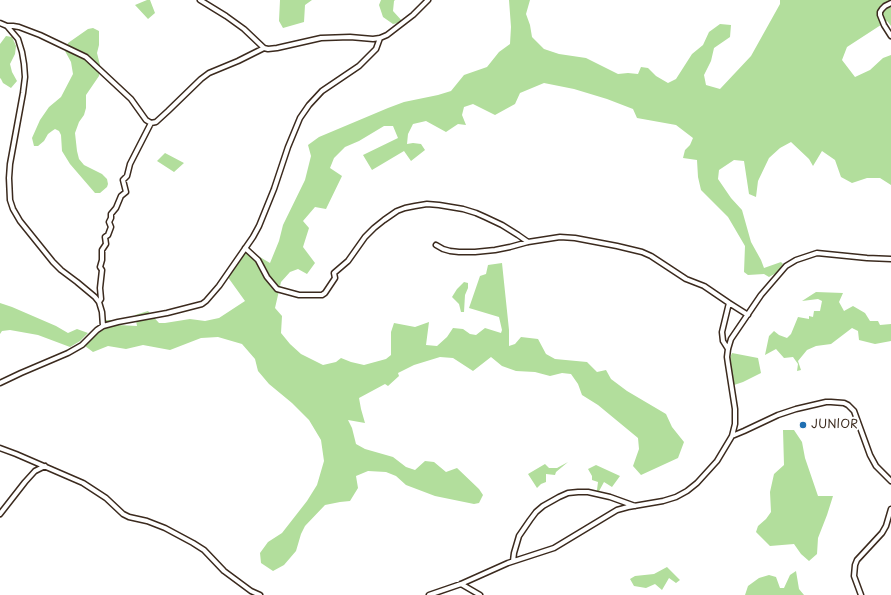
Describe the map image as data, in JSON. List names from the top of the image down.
{
  "places": ["JUNIOR"]
}
